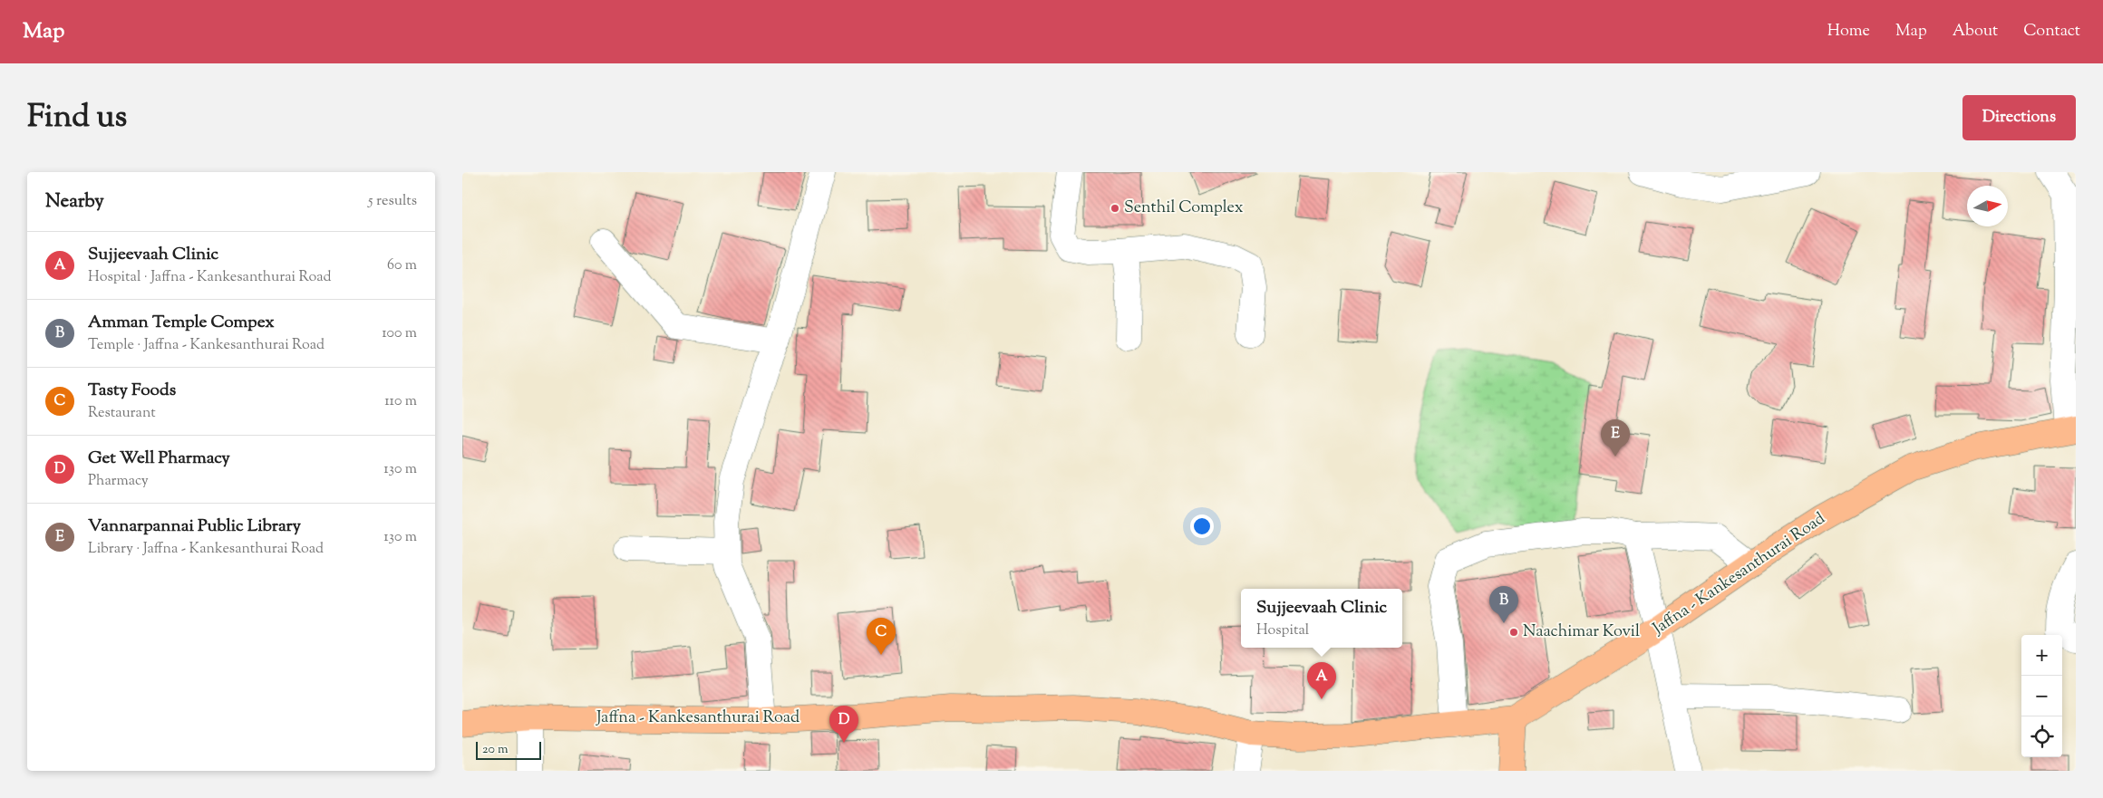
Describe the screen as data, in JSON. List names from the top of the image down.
{
  "streets": {
    "main road": ["Jaffna - Kankesanthurai Road"]
  },
  "places": ["Senthil Complex", "Naachimar Kovil"],
  "scale_bar": "20 m",
  "north": "right",
  "page": {
    "header": "Map",
    "nav": [
      "Home",
      "Map",
      "About",
      "Contact"
    ],
    "title": "Find us",
    "buttons": "Directions",
    "heading": ["Nearby", "5 results"],
    "list": [
      {
        "mark": "A",
        "name": "Sujjeevaah Clinic",
        "note": "Hospital · Jaffna - Kankesanthurai Road",
        "value": "60 m"
      },
      {
        "mark": "B",
        "name": "Amman Temple Compex",
        "note": "Temple · Jaffna - Kankesanthurai Road",
        "value": "100 m"
      },
      {
        "mark": "C",
        "name": "Tasty Foods",
        "note": "Restaurant",
        "value": "110 m"
      },
      {
        "mark": "D",
        "name": "Get Well Pharmacy",
        "note": "Pharmacy",
        "value": "130 m"
      },
      {
        "mark": "E",
        "name": "Vannarpannai Public Library",
        "note": "Library · Jaffna - Kankesanthurai Road",
        "value": "130 m"
      }
    ],
    "pins": [
      "E",
      "B",
      "C",
      "A",
      "D"
    ],
    "popup": ["Sujjeevaah Clinic", "Hospital"],
    "map_buttons": ["+", "−"],
    "scale": "20 m"
  }
}
